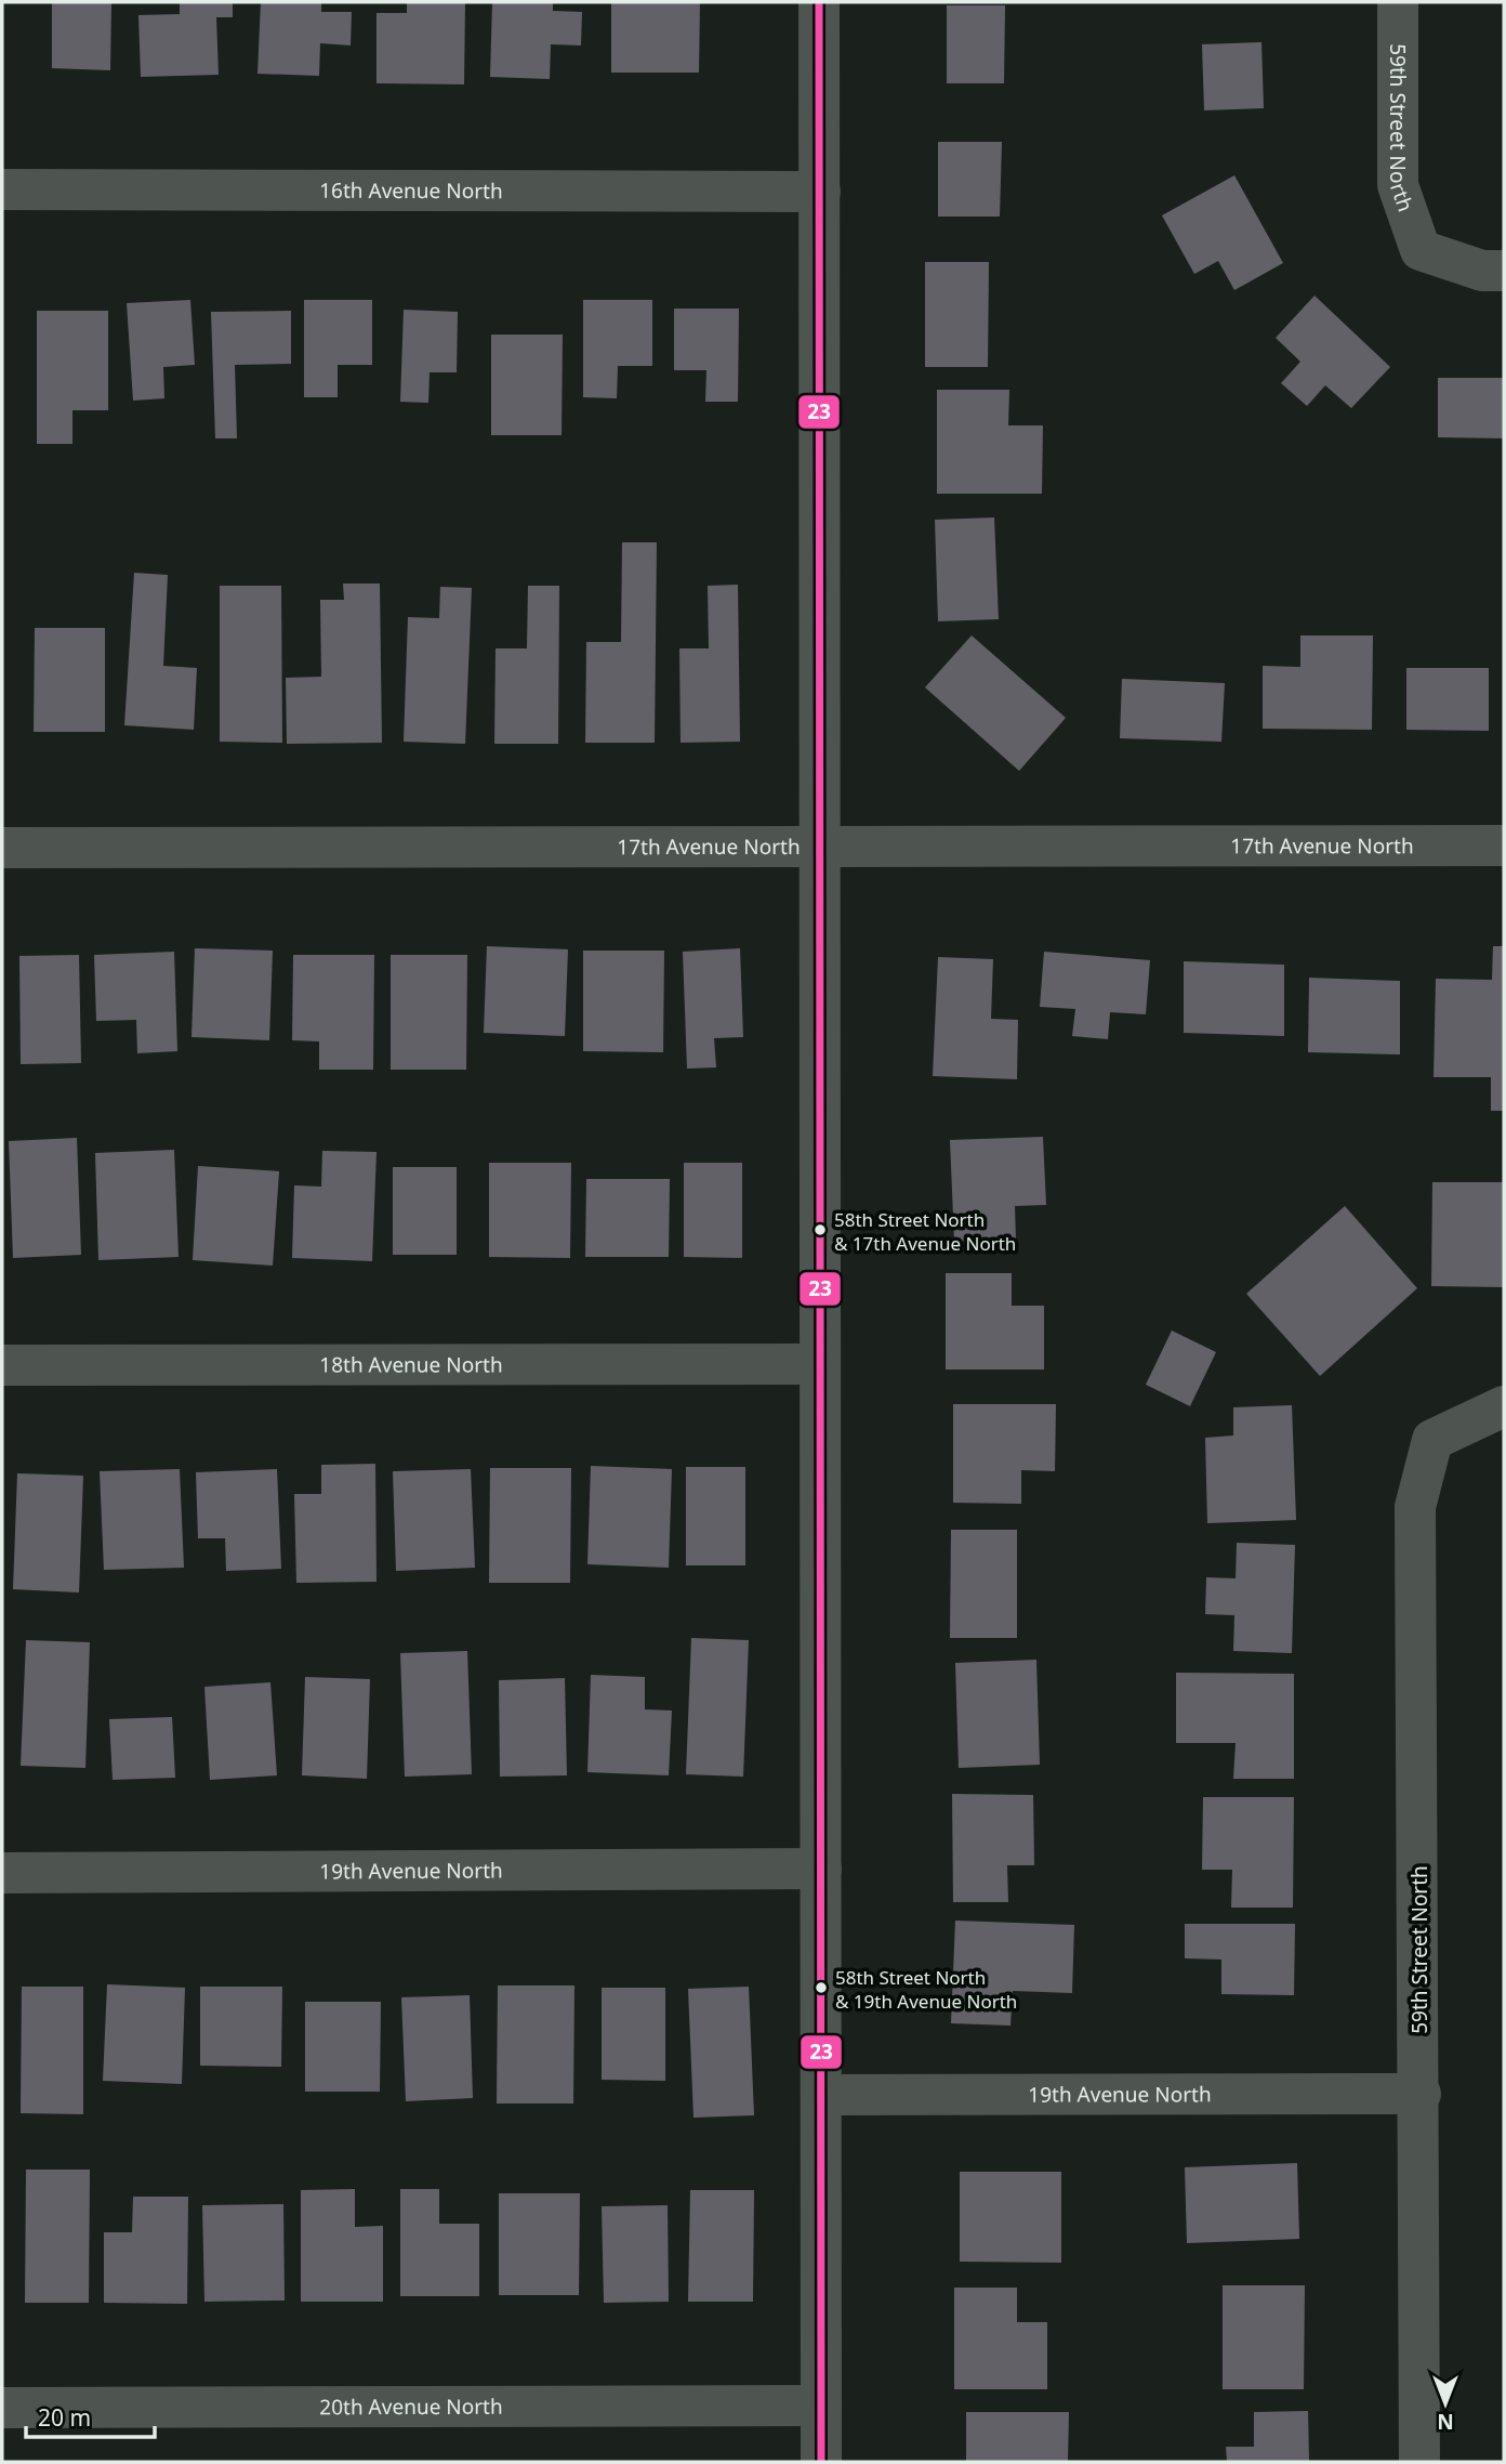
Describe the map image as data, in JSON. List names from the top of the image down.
{
  "streets": {
    "street": [
      "59th Street North",
      "16th Avenue North",
      "17th Avenue North",
      "18th Avenue North",
      "19th Avenue North",
      "20th Avenue North"
    ]
  },
  "crossings": [
    ["59th Street North", "19th Avenue North"]
  ],
  "places": ["58th Street North & 17th Avenue North", "58th Street North & 19th Avenue North"],
  "lines": ["transit line 23"],
  "scale_bar": "20 m",
  "north": "bottom"
}
